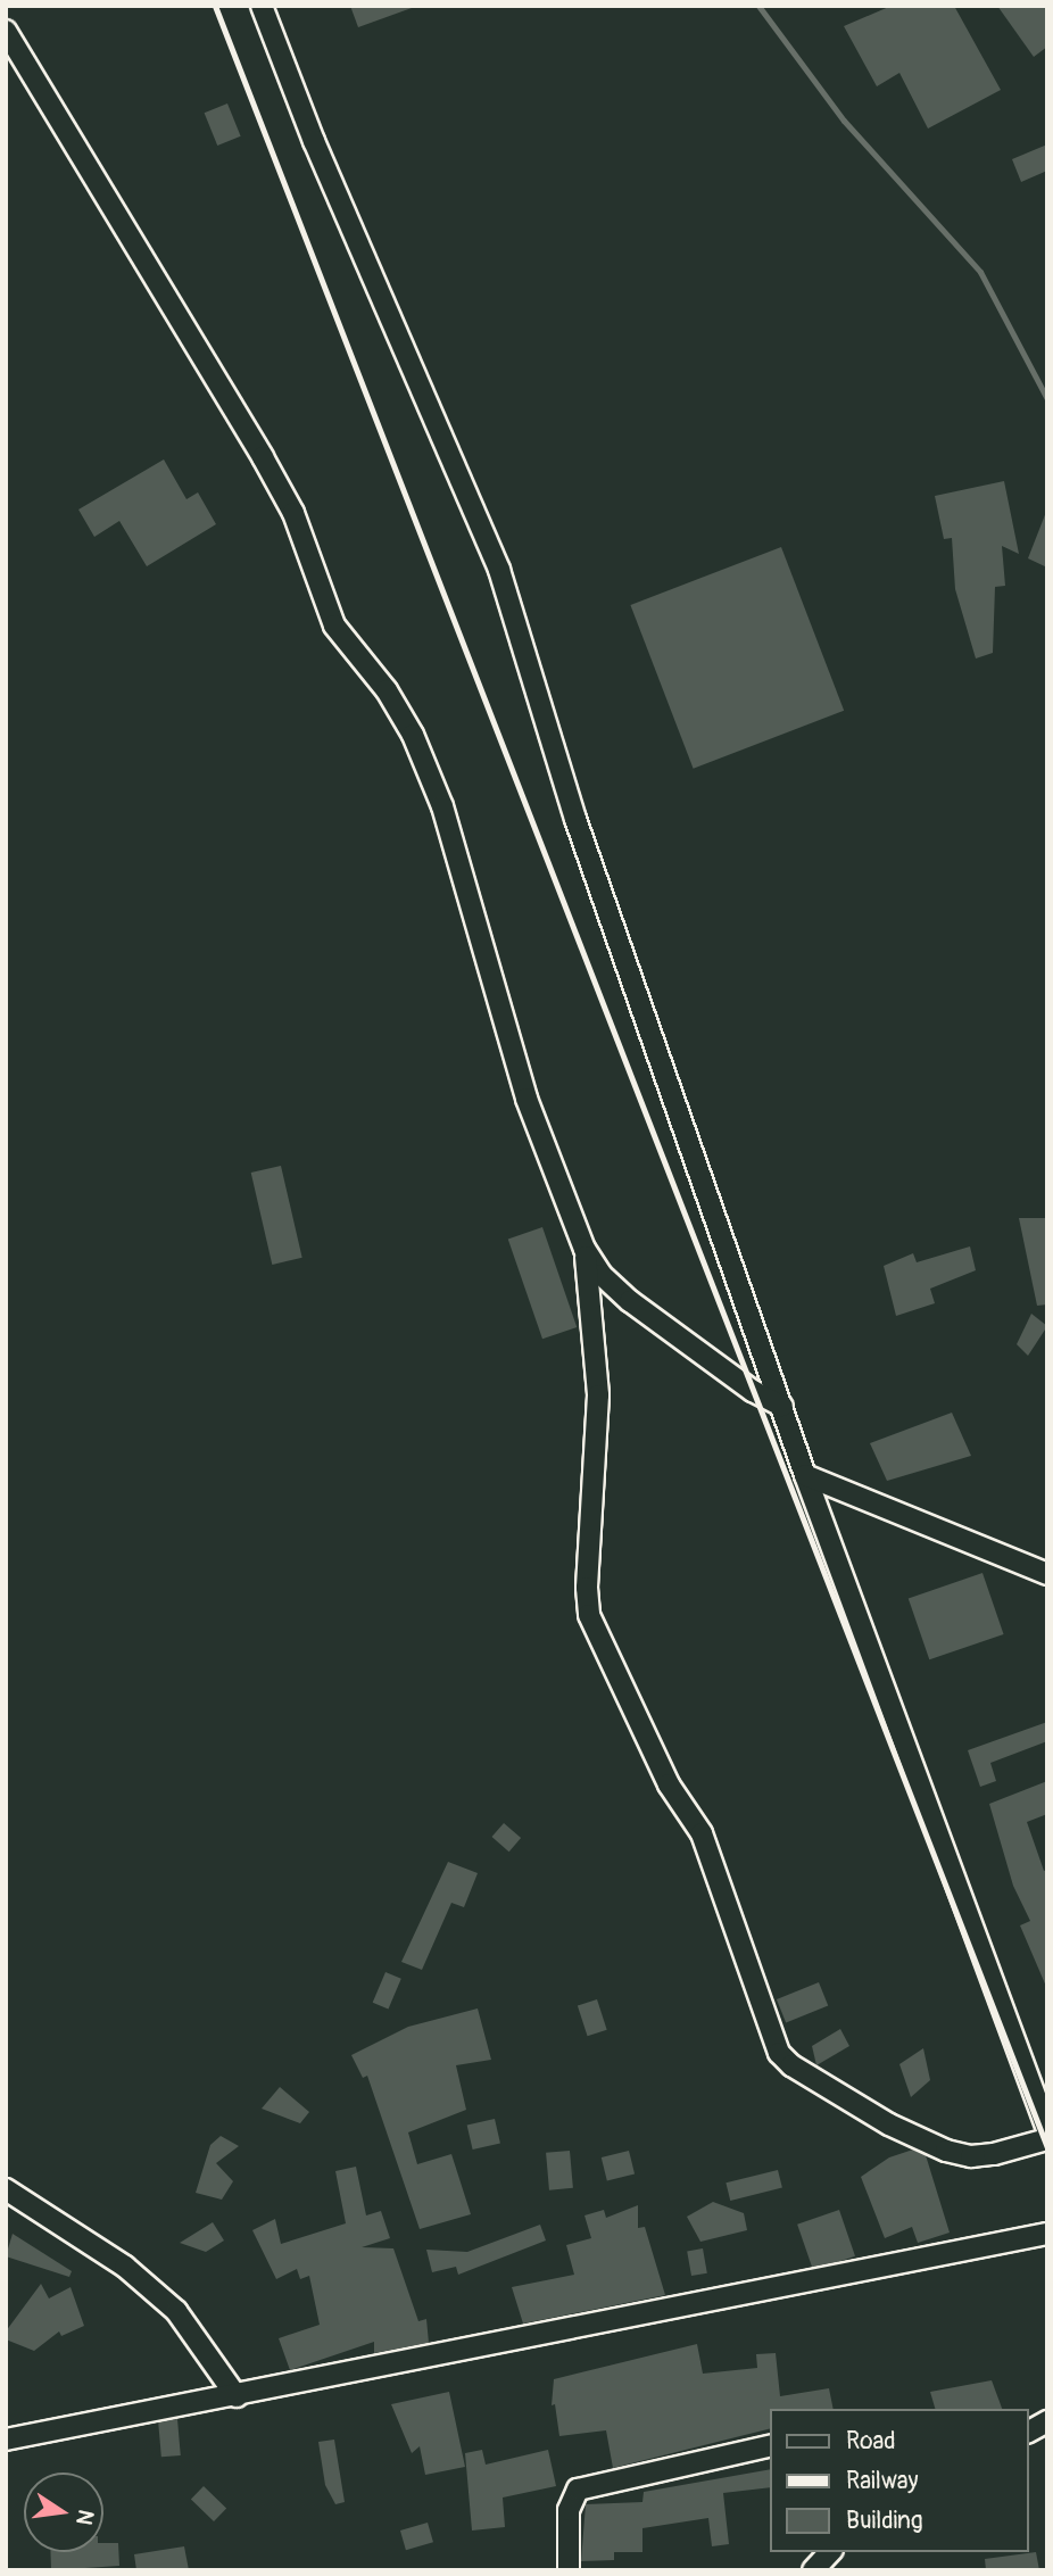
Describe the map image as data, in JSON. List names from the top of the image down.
{
  "legend": ["Road", "Railway", "Building"],
  "north": "right"
}
